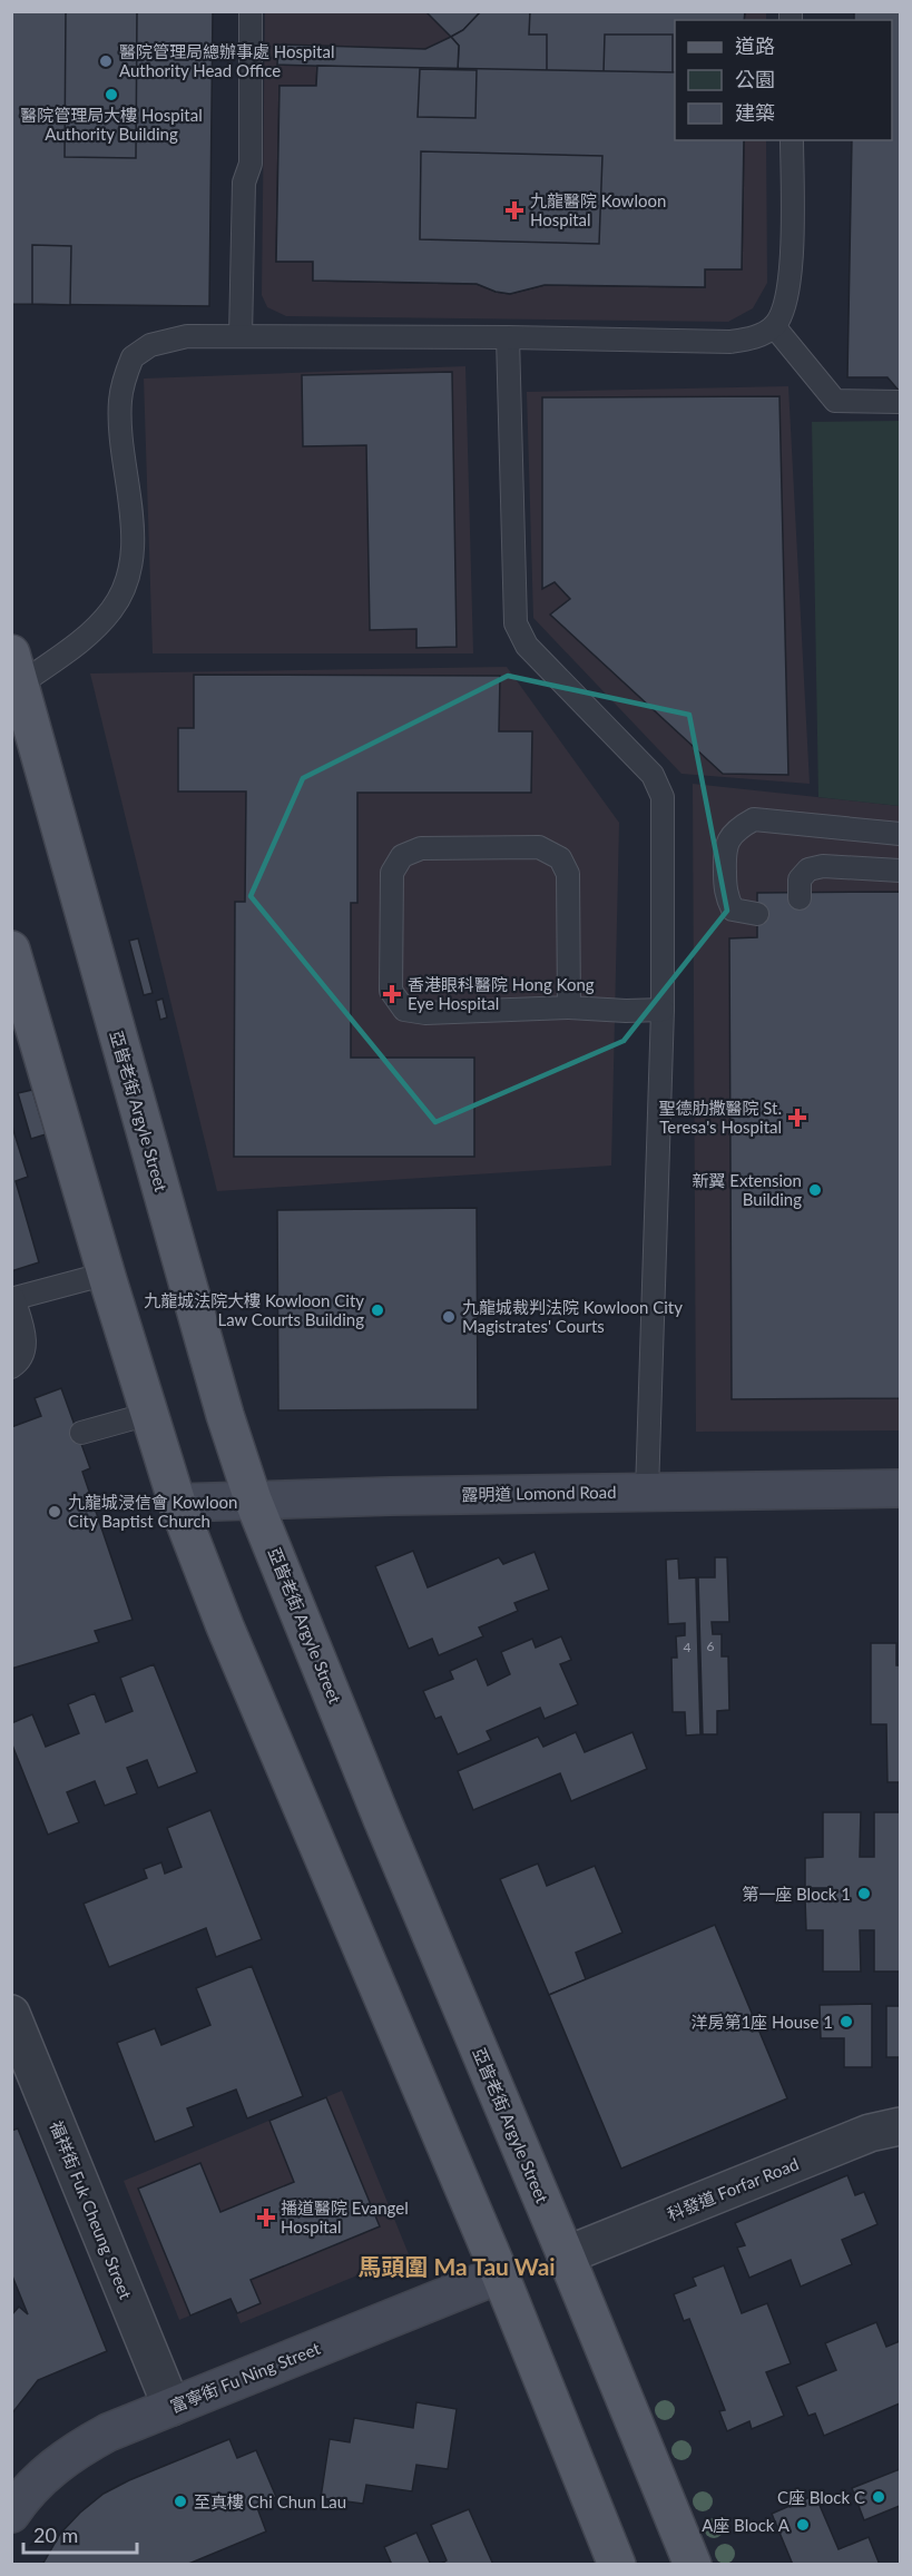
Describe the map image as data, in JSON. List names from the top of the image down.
{
  "streets": {
    "main road": ["亞皆老街 Argyle Street"],
    "street": [
      "露明道 Lomond Road",
      "科發道 Forfar Road",
      "福祥街 Fuk Cheung Street",
      "富寧街 Fu Ning Street"
    ]
  },
  "crossings": [
    ["亞皆老街 Argyle Street", "露明道 Lomond Road"],
    ["亞皆老街 Argyle Street", "科發道 Forfar Road"],
    ["福祥街 Fuk Cheung Street", "富寧街 Fu Ning Street"]
  ],
  "districts": ["馬頭圍 Ma Tau Wai"],
  "places": {
    "other": [
      "醫院管理局總辦事處 Hospital Authority Head Office",
      "醫院管理局大樓 Hospital Authority Building",
      "新翼 Extension Building",
      "九龍城法院大樓 Kowloon City Law Courts Building",
      "九龍城裁判法院 Kowloon City Magistrates' Courts",
      "九龍城浸信會 Kowloon City Baptist Church",
      "第一座 Block 1",
      "洋房第1座 House 1",
      "C座 Block C",
      "至真樓 Chi Chun Lau",
      "A座 Block A"
    ],
    "health": [
      "九龍醫院 Kowloon Hospital",
      "香港眼科醫院 Hong Kong Eye Hospital",
      "聖德肋撒醫院 St. Teresa's Hospital",
      "播道醫院 Evangel Hospital"
    ]
  },
  "house_numbers": ["6", "4"],
  "legend": ["道路", "公園", "建築"],
  "scale_bar": "20 m"
}
